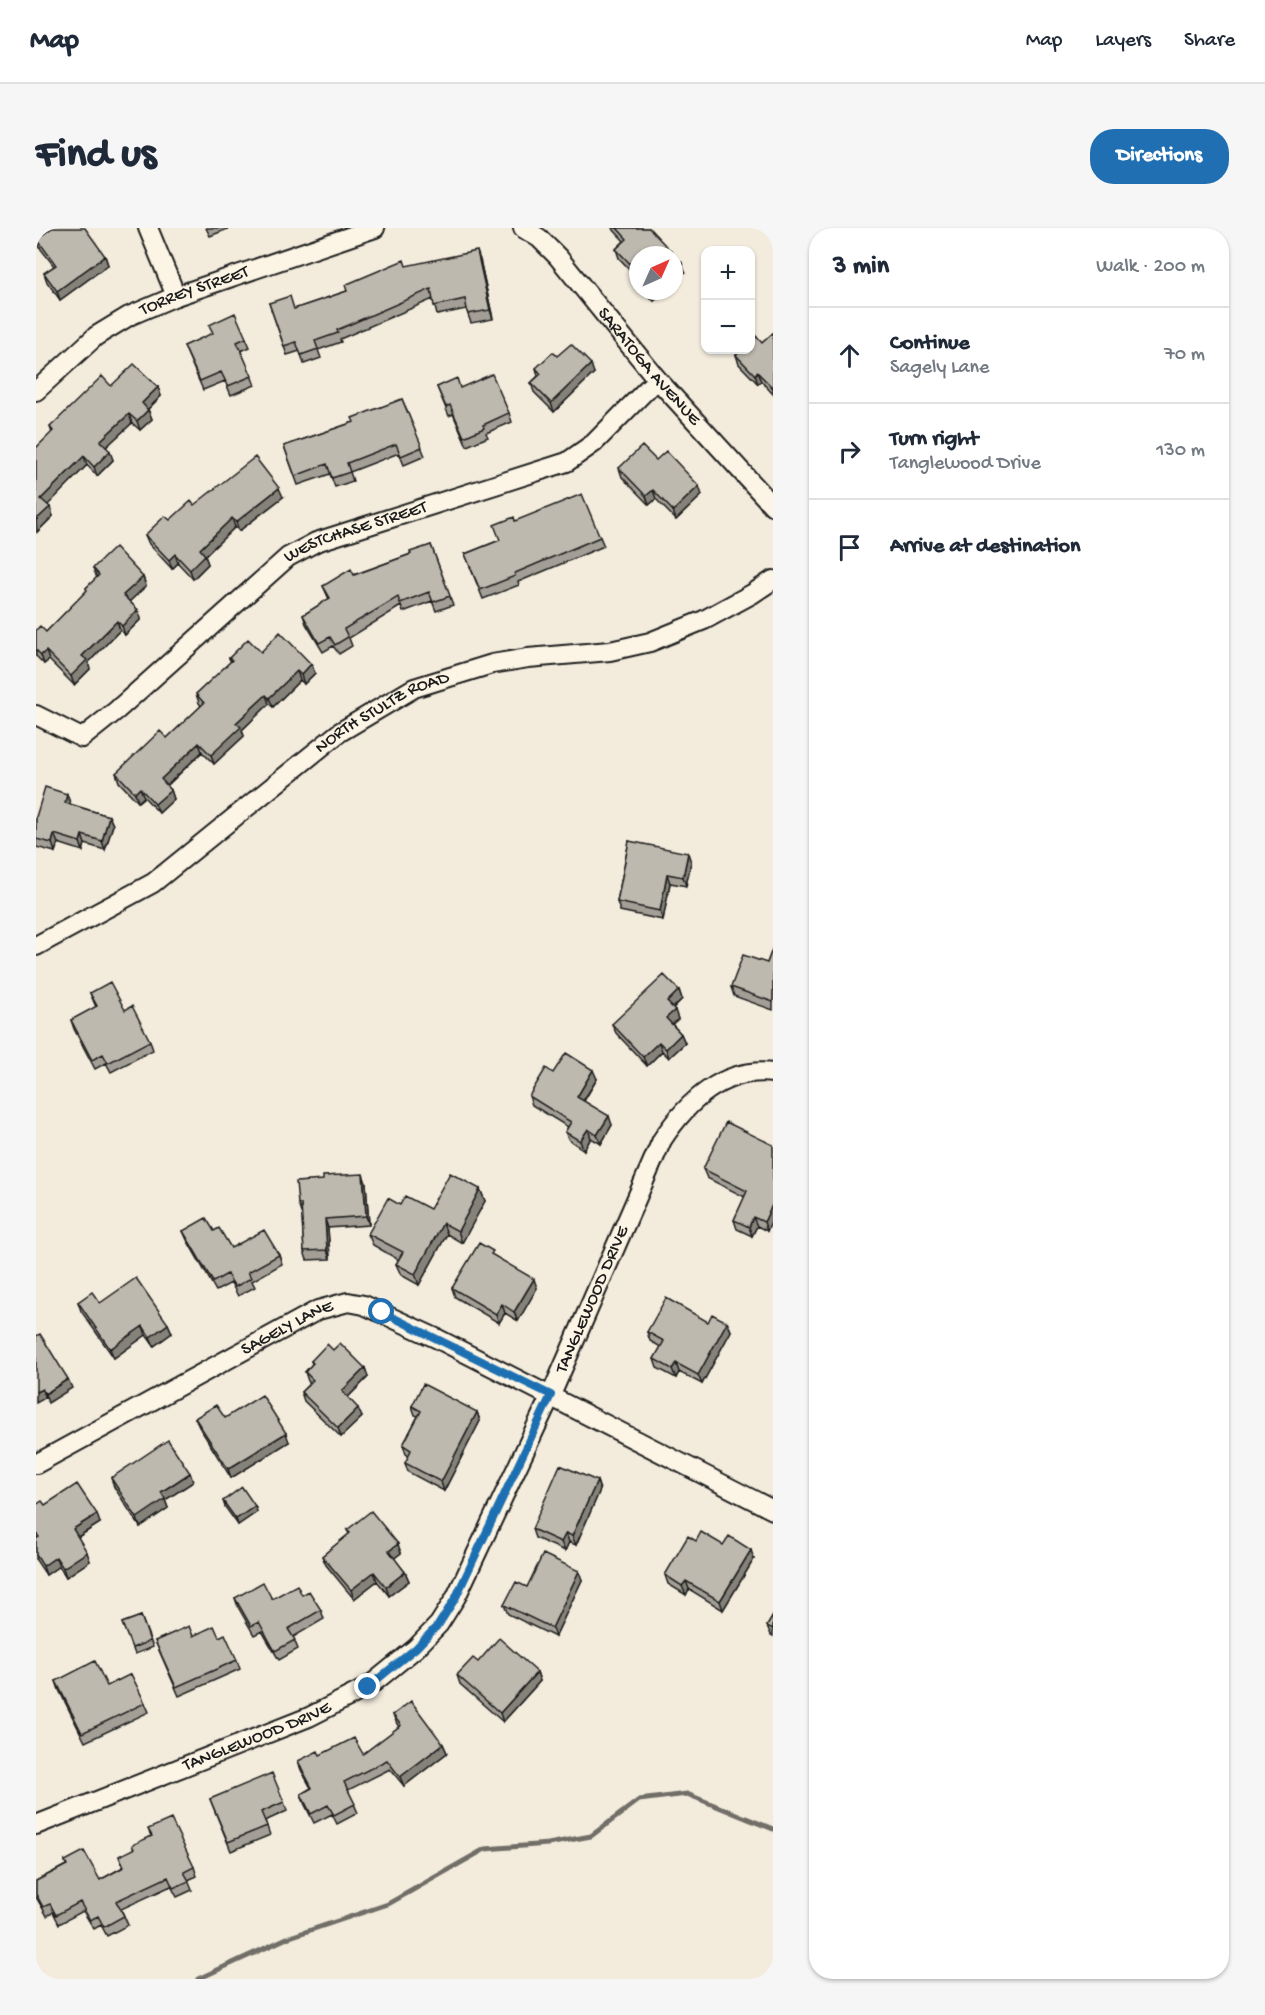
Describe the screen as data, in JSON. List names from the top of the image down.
{
  "streets": {
    "street": [
      "TORREY STREET",
      "SARATOGA AVENUE",
      "WESTCHASE STREET",
      "NORTH STULTZ ROAD",
      "TANGLEWOOD DRIVE",
      "SAGELY LANE"
    ]
  },
  "crossings": [
    ["SARATOGA AVENUE", "WESTCHASE STREET"],
    ["TANGLEWOOD DRIVE", "SAGELY LANE"]
  ],
  "north": "top right",
  "page": {
    "header": "Map",
    "nav": ["Map", "Layers", "Share"],
    "buttons": "Directions",
    "title": "Find us",
    "heading": ["3 min", "Walk · 200 m"],
    "map_buttons": ["+", "−"],
    "list": [
      ["Continue", "Sagely Lane", "70 m"],
      ["Turn right", "Tanglewood Drive", "130 m"],
      "Arrive at destination"
    ]
  }
}
